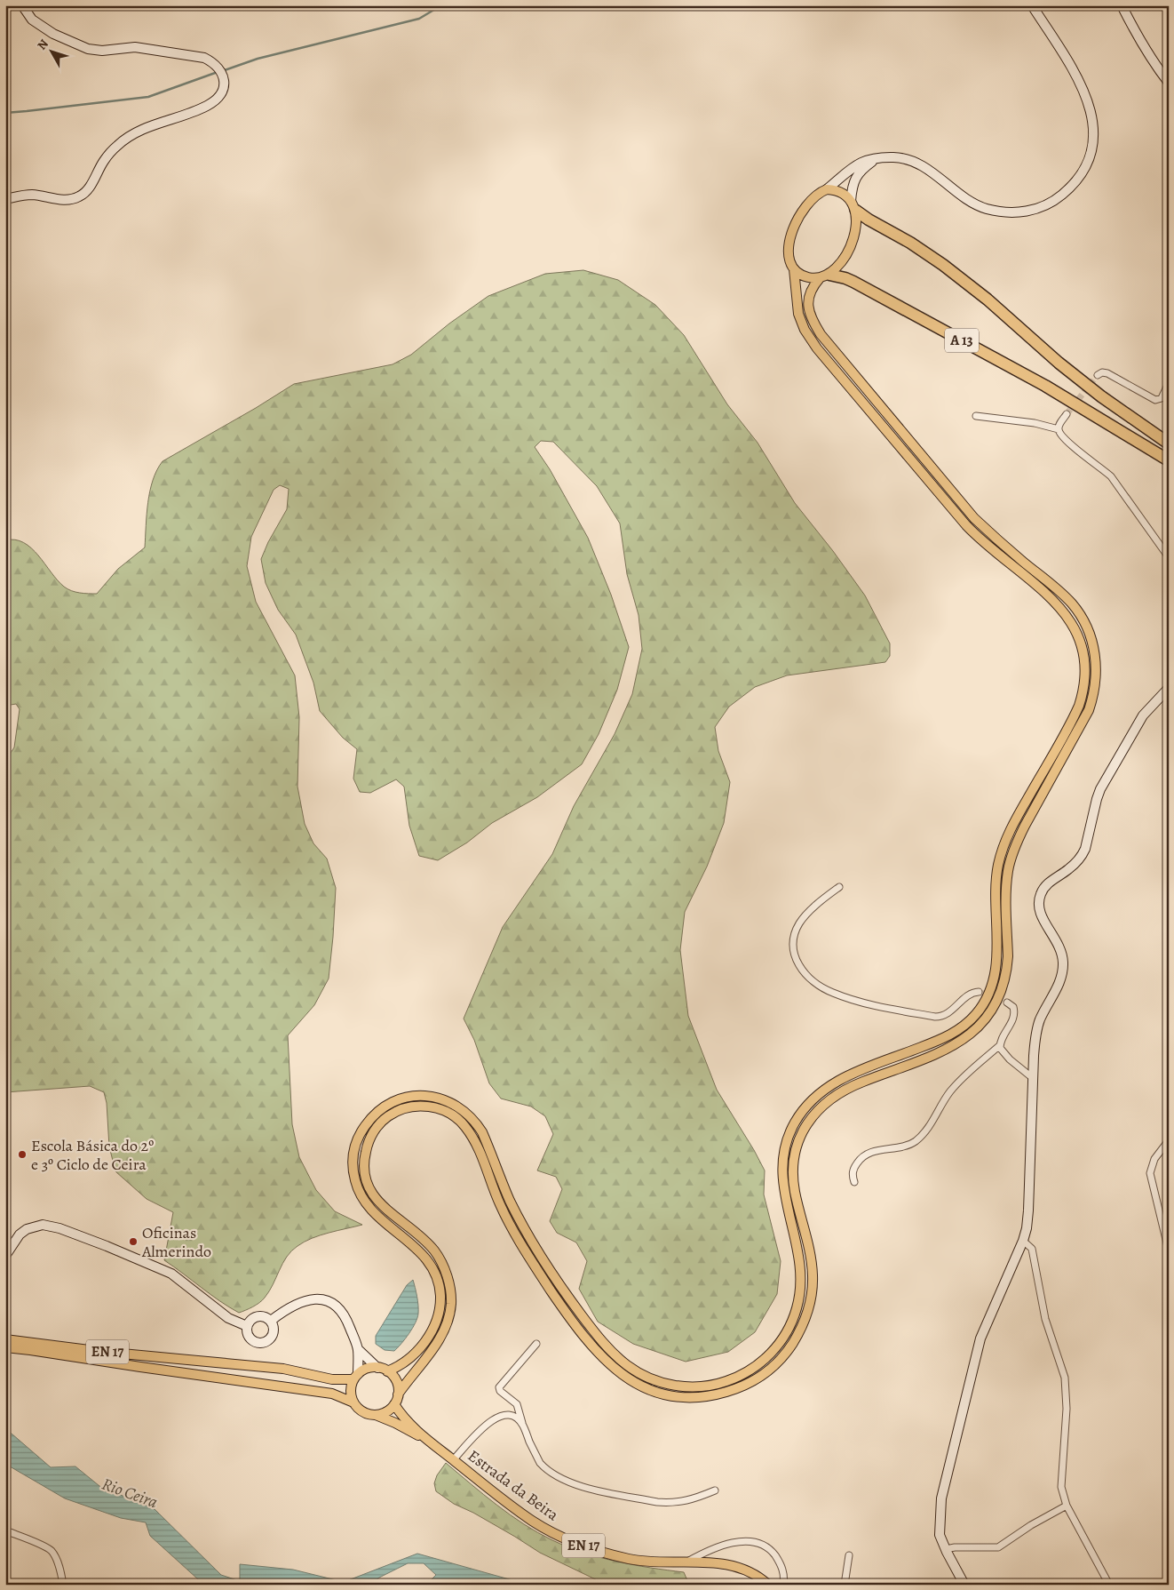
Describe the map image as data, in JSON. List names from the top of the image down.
{
  "streets": {
    "highway": ["A 13"],
    "main road": ["EN 17", "Estrada da Beira"]
  },
  "crossings": [
    ["EN 17", "Estrada da Beira"]
  ],
  "water": ["Rio Ceira"],
  "places": ["Escola Básica do 2º e 3º Ciclo de Ceira", "Oficinas Almerindo"],
  "north": "top left"
}
